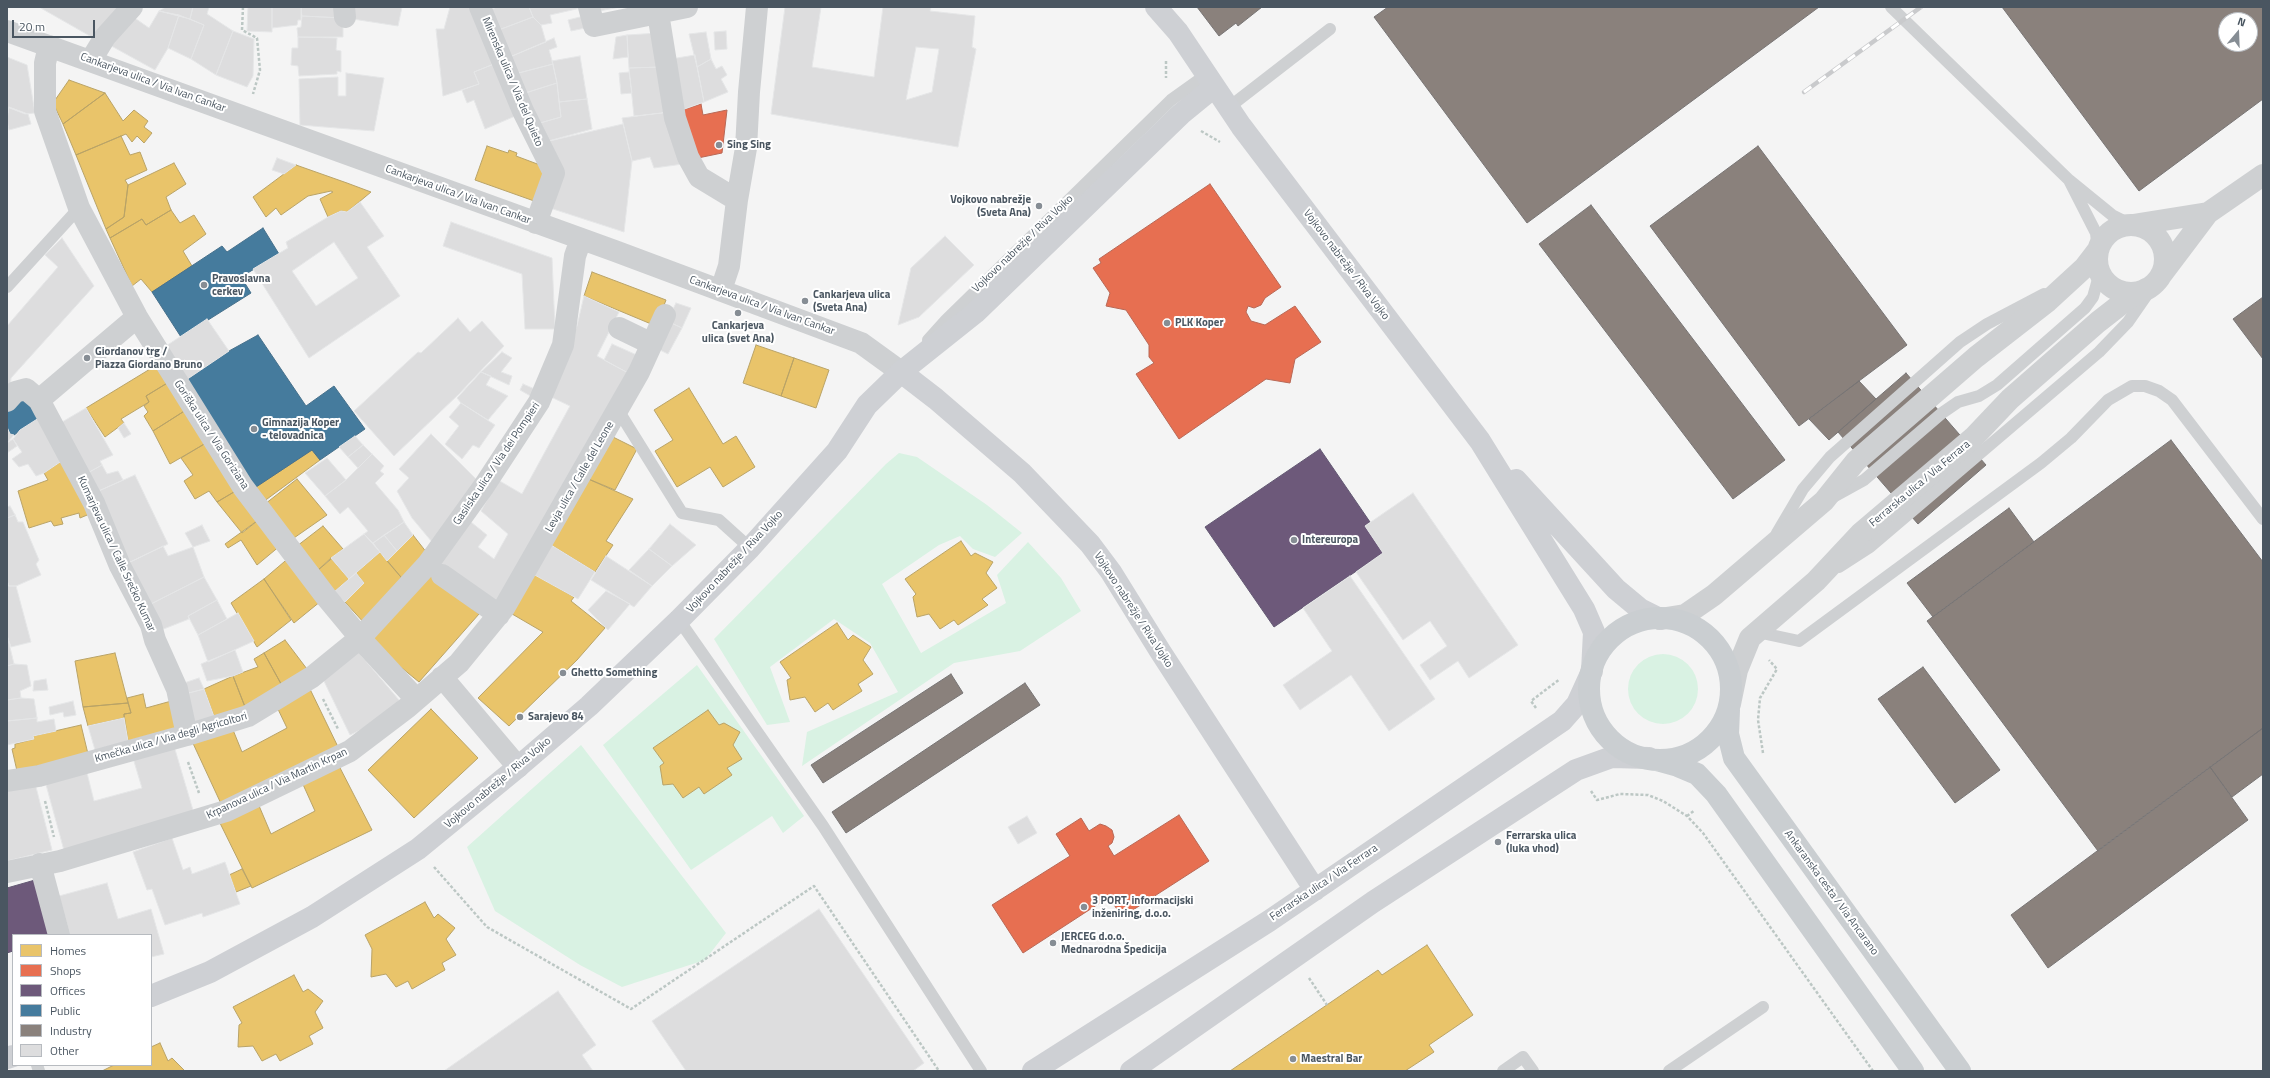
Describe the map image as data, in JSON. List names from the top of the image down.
{
  "streets": {
    "main road": ["Ankaranska cesta / Via Ancarano"],
    "street": [
      "Mirenska ulica / Via del Quieto",
      "Cankarjeva ulica / Via Ivan Cankar",
      "Vojkovo nabrežje / Riva Vojko",
      "Goriška ulica / Via Goriziana",
      "Gasilska ulica / Via dei Pompieri",
      "Levja ulica / Calle del Leone",
      "Ferrarska ulica / Via Ferrara",
      "Kumarjeva ulica / Calle Srečko Kumar",
      "Kmečka ulica / Via degli Agricoltori",
      "Krpanova ulica / Via Martin Krpan"
    ]
  },
  "crossings": [
    ["Mirenska ulica / Via del Quieto", "Cankarjeva ulica / Via Ivan Cankar"],
    ["Cankarjeva ulica / Via Ivan Cankar", "Vojkovo nabrežje / Riva Vojko"],
    ["Cankarjeva ulica / Via Ivan Cankar", "Goriška ulica / Via Goriziana"],
    ["Cankarjeva ulica / Via Ivan Cankar", "Gasilska ulica / Via dei Pompieri"],
    ["Vojkovo nabrežje / Riva Vojko", "Ferrarska ulica / Via Ferrara"],
    ["Goriška ulica / Via Goriziana", "Gasilska ulica / Via dei Pompieri"],
    ["Goriška ulica / Via Goriziana", "Kmečka ulica / Via degli Agricoltori"],
    ["Goriška ulica / Via Goriziana", "Krpanova ulica / Via Martin Krpan"],
    ["Gasilska ulica / Via dei Pompieri", "Kmečka ulica / Via degli Agricoltori"],
    ["Levja ulica / Calle del Leone", "Krpanova ulica / Via Martin Krpan"],
    ["Ferrarska ulica / Via Ferrara", "Ankaranska cesta / Via Ancarano"],
    ["Kumarjeva ulica / Calle Srečko Kumar", "Kmečka ulica / Via degli Agricoltori"]
  ],
  "places": [
    "Sing Sing",
    "Vojkovo nabrežje (Sveta Ana)",
    "Pravoslavna cerkev",
    "Cankarjeva ulica (Sveta Ana)",
    "Cankarjeva ulica (svet Ana)",
    "PLK Koper",
    "Giordanov trg / Piazza Giordano Bruno",
    "Gimnazija Koper - telovadnica",
    "Intereuropa",
    "Ghetto Something",
    "Sarajevo 84",
    "Ferrarska ulica (luka vhod)",
    "3 PORT, informacijski inženiring, d.o.o.",
    "JERCEG d.o.o. Mednarodna Špedicija",
    "Maestral Bar"
  ],
  "legend": [
    "Homes",
    "Shops",
    "Offices",
    "Public",
    "Industry",
    "Other"
  ],
  "scale_bar": "20 m",
  "north": "top"
}
